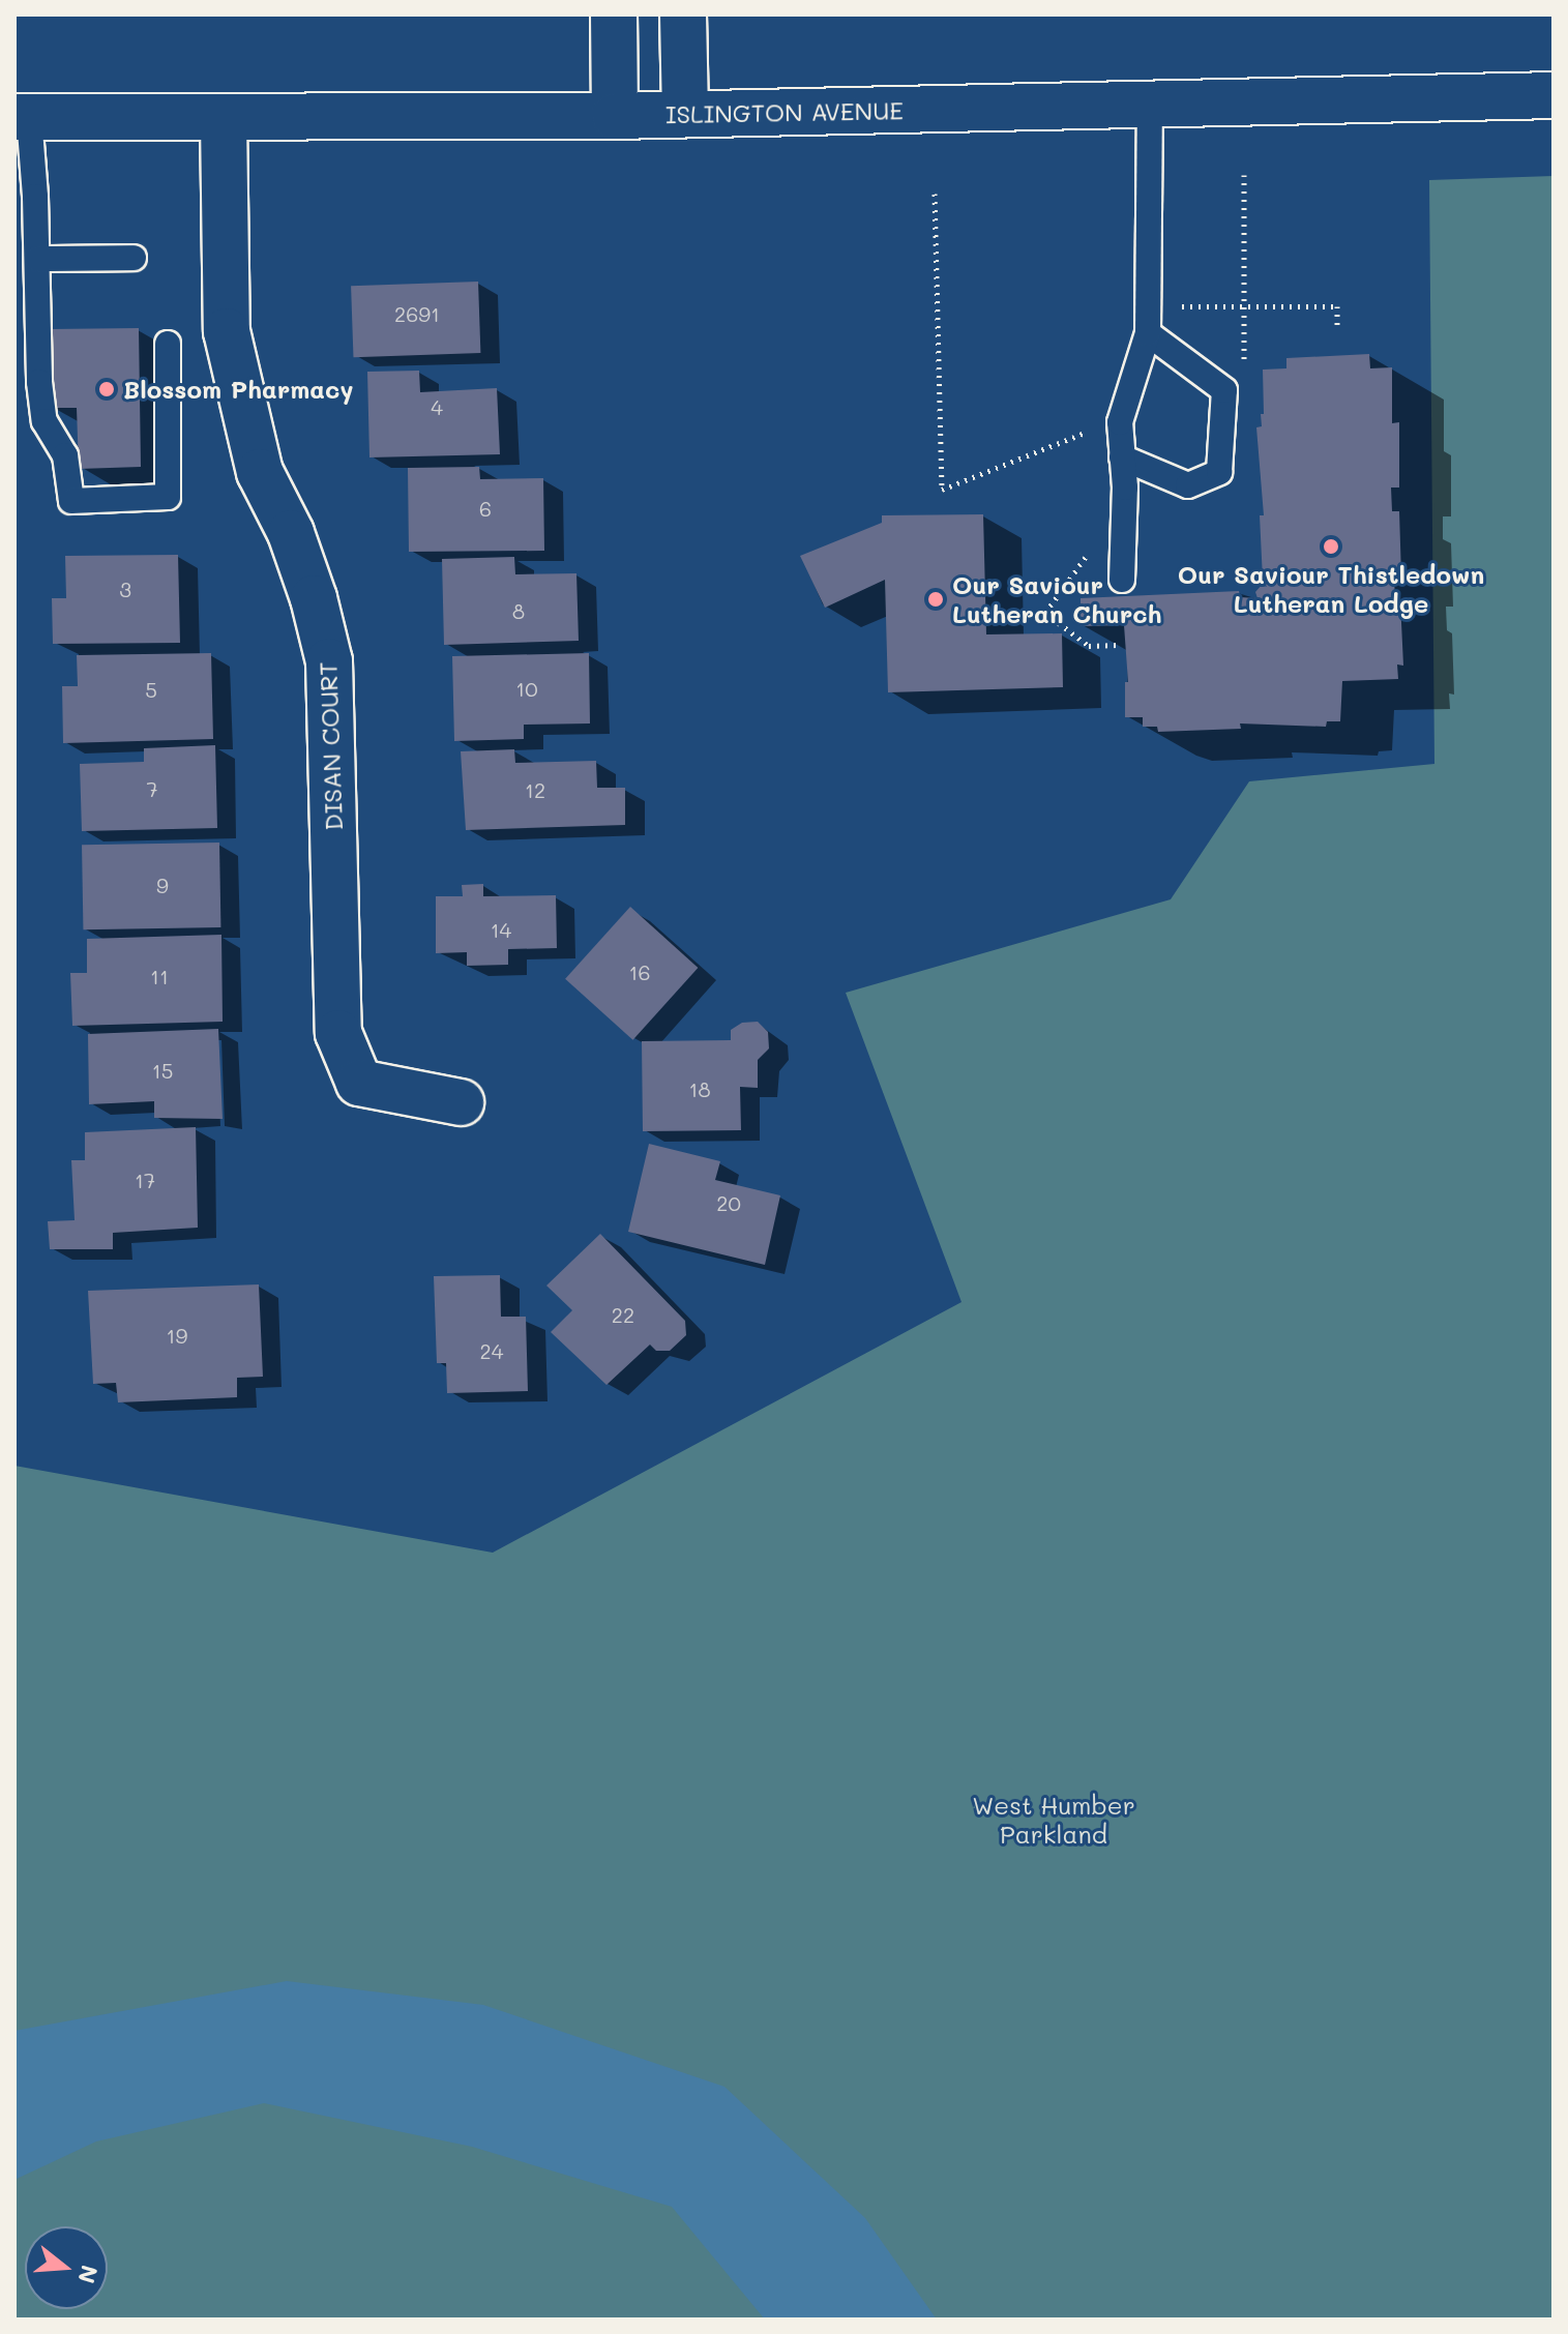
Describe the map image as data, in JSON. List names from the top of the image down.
{
  "streets": {
    "main road": ["ISLINGTON AVENUE", "DISAN COURT"]
  },
  "crossings": [
    ["ISLINGTON AVENUE", "DISAN COURT"]
  ],
  "parks": ["West Humber Parkland"],
  "places": ["Blossom Pharmacy", "Our Saviour Thistledown Lutheran Lodge", "Our Saviour Lutheran Church"],
  "house_numbers": [
    "2691",
    "4",
    "6",
    "3",
    "8",
    "10",
    "5",
    "7",
    "12",
    "9",
    "14",
    "16",
    "11",
    "15",
    "18",
    "17",
    "20",
    "22",
    "19",
    "24"
  ],
  "north": "right"
}
